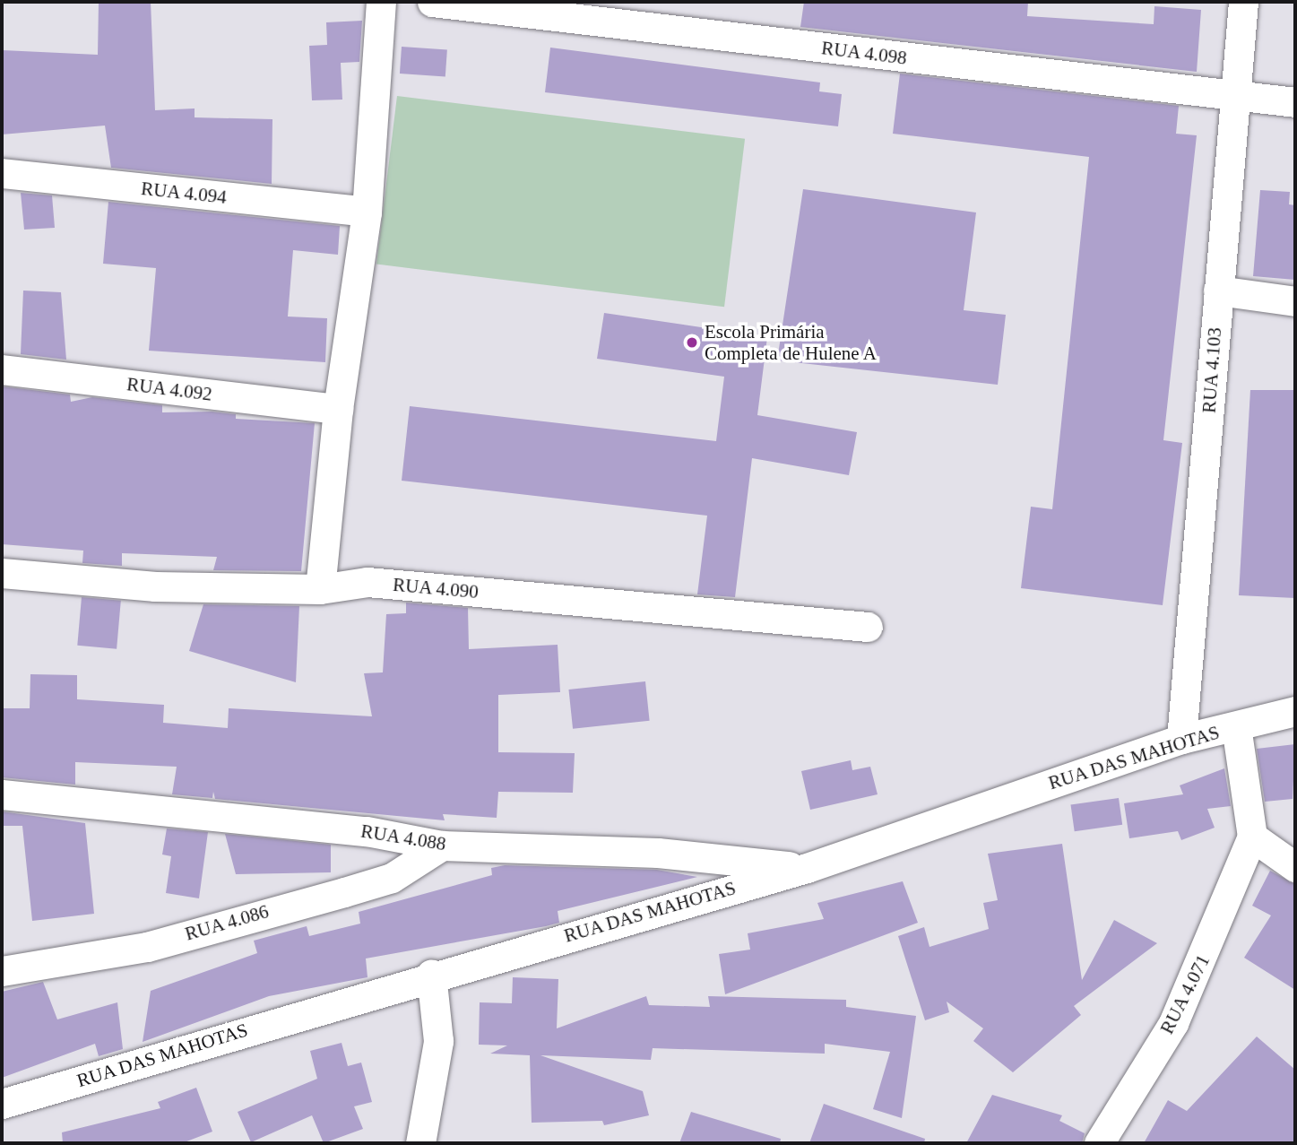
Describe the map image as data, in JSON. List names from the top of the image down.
{
  "streets": {
    "street": [
      "RUA 4.098",
      "RUA 4.094",
      "RUA 4.103",
      "RUA 4.092",
      "RUA 4.090",
      "RUA DAS MAHOTAS",
      "RUA 4.088",
      "RUA 4.086",
      "RUA 4.071"
    ]
  },
  "crossings": [
    ["RUA 4.098", "RUA 4.103"],
    ["RUA 4.103", "RUA DAS MAHOTAS"],
    ["RUA DAS MAHOTAS", "RUA 4.088"],
    ["RUA 4.088", "RUA 4.086"]
  ],
  "places": ["Escola Primária Completa de Hulene A"]
}
